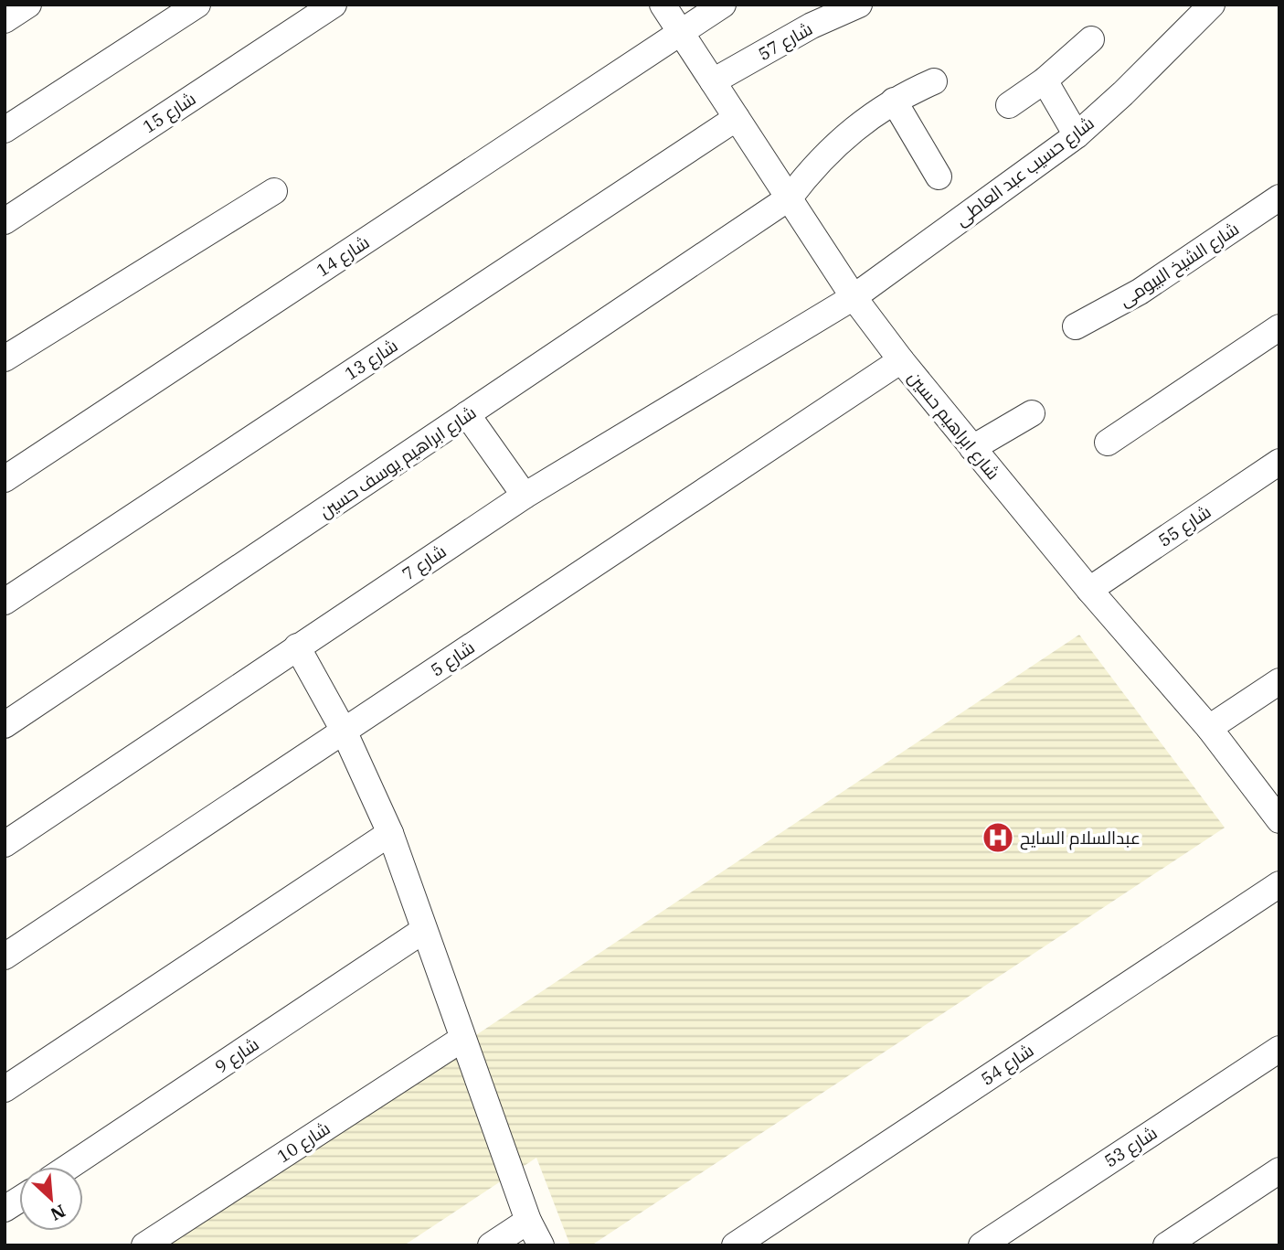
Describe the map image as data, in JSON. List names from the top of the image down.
{
  "streets": {
    "street": [
      "شارع 57",
      "شارع 15",
      "شارع حسيب عبد العاطى",
      "شارع 14",
      "شارع الشيخ البيومى",
      "شارع 13",
      "شارع ابراهيم حسين",
      "شارع ابراهيم يوسف حسين",
      "شارع 55",
      "شارع 7",
      "شارع 5",
      "شارع 9",
      "شارع 54",
      "شارع 10",
      "شارع 53"
    ]
  },
  "crossings": [
    ["شارع 57", "شارع ابراهيم حسين"],
    ["شارع حسيب عبد العاطى", "شارع ابراهيم حسين"],
    ["شارع حسيب عبد العاطى", "شارع 7"],
    ["شارع 14", "شارع ابراهيم حسين"],
    ["شارع 13", "شارع ابراهيم حسين"],
    ["شارع ابراهيم حسين", "شارع ابراهيم يوسف حسين"],
    ["شارع ابراهيم حسين", "شارع 55"],
    ["شارع ابراهيم حسين", "شارع 7"],
    ["شارع ابراهيم حسين", "شارع 5"]
  ],
  "places": {
    "hospital": ["عبدالسلام السايح"]
  },
  "north": "bottom right"
}
